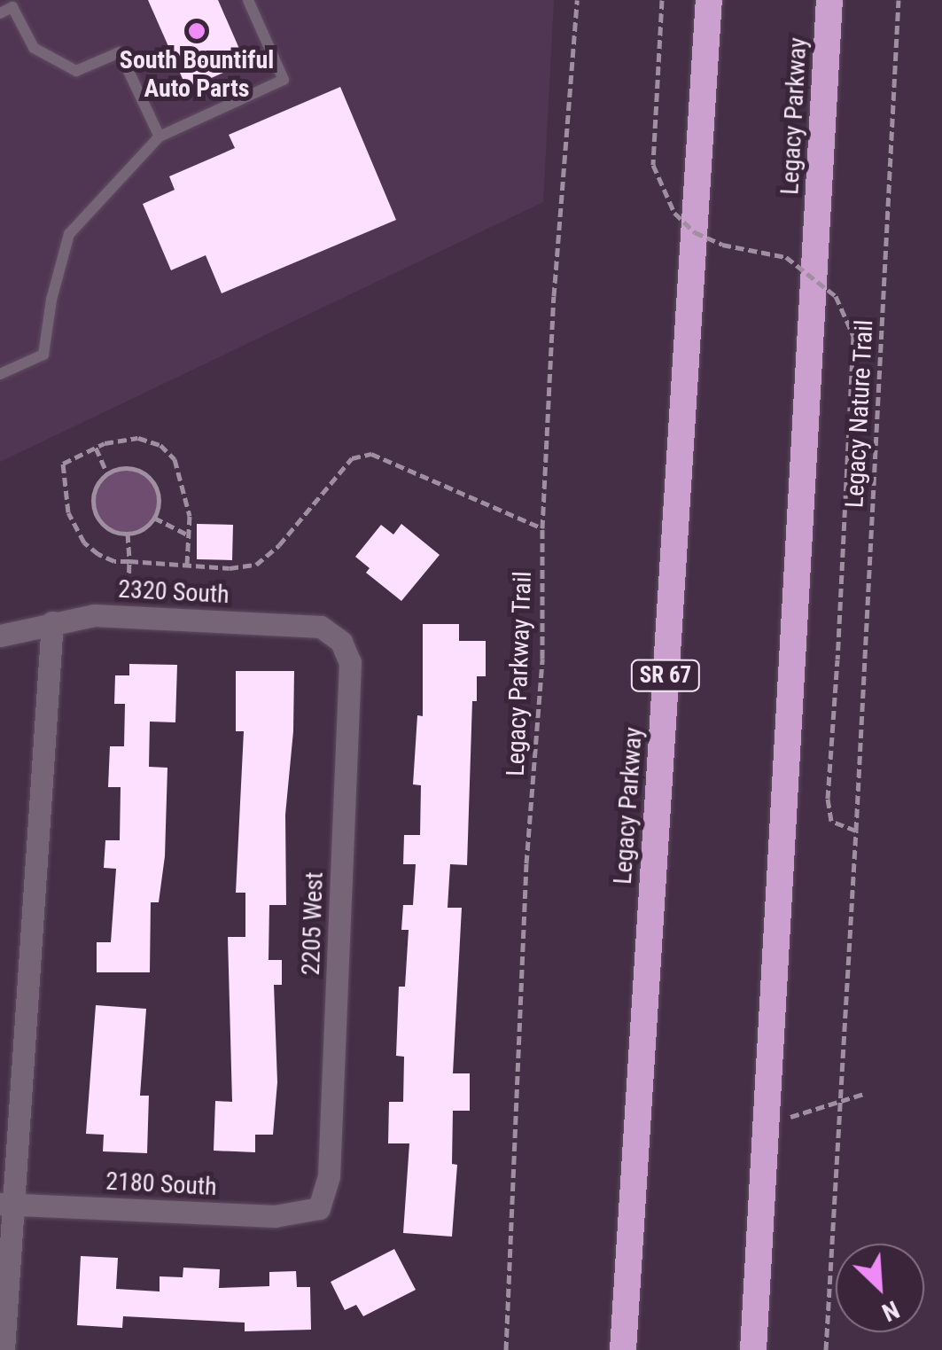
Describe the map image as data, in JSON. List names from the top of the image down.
{
  "streets": {
    "highway": ["Legacy Parkway", "SR 67"],
    "street": ["2320 South", "2205 West", "2180 South"],
    "path": ["Legacy Nature Trail", "Legacy Parkway Trail"]
  },
  "crossings": [
    ["2320 South", "2205 West"],
    ["2205 West", "2180 South"]
  ],
  "places": ["South Bountiful Auto Parts"],
  "north": "bottom right"
}
